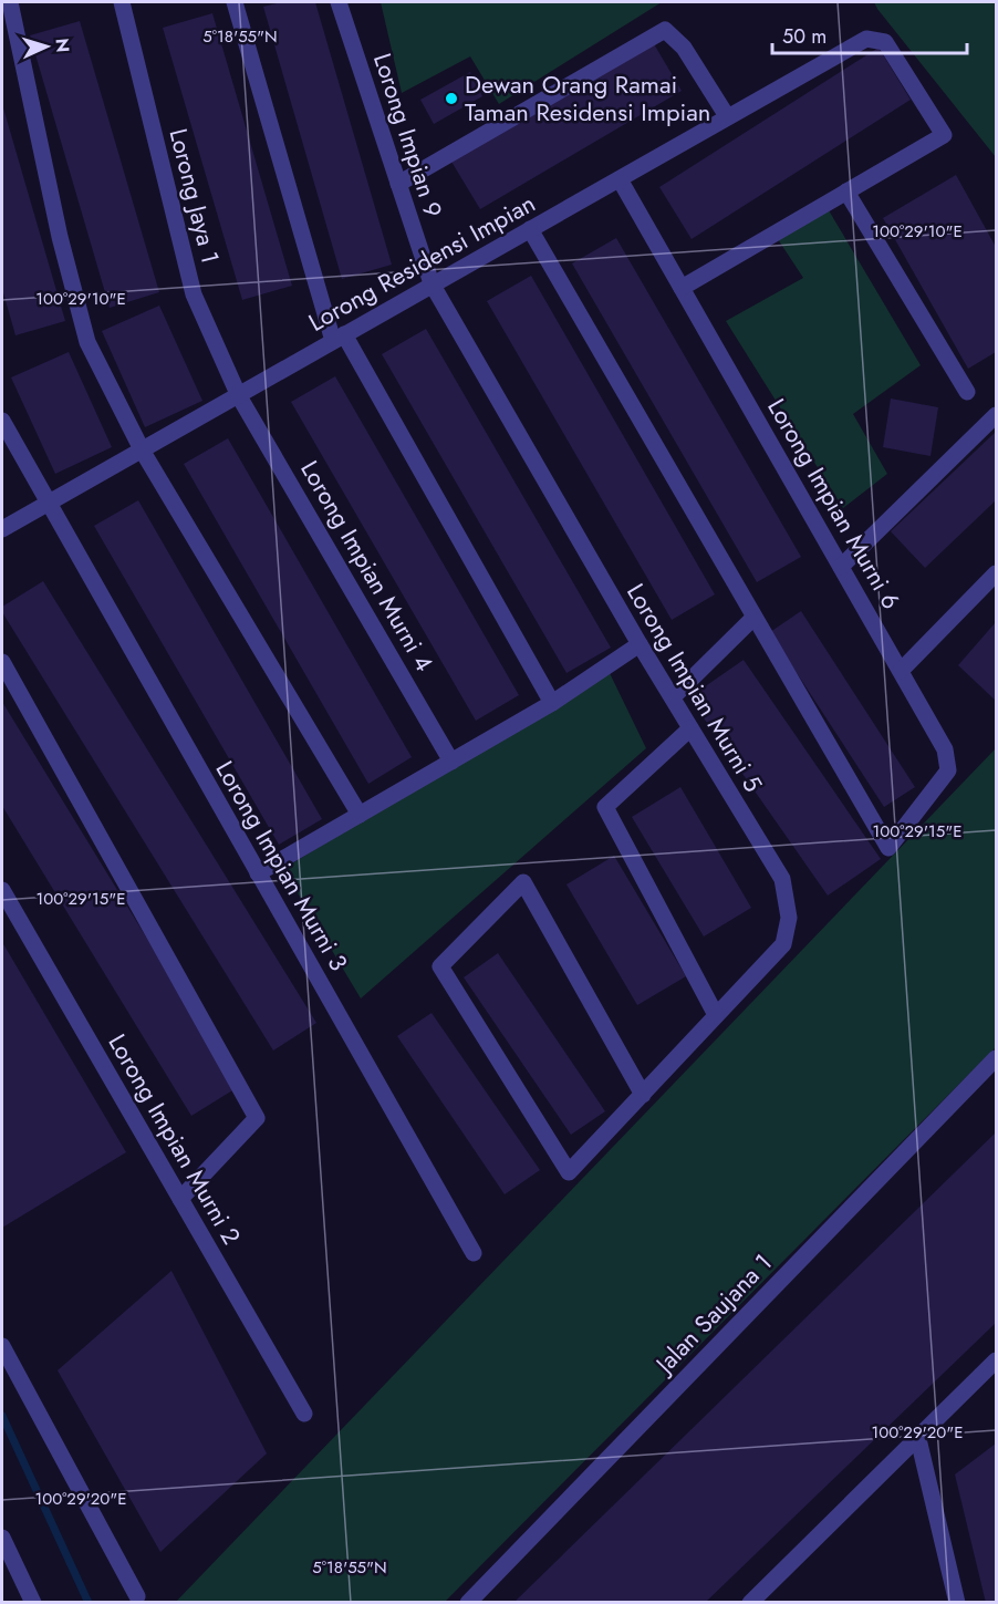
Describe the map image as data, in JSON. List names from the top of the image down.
{
  "streets": {
    "street": [
      "Lorong Impian 9",
      "Lorong Jaya 1",
      "Lorong Residensi Impian",
      "Lorong Impian Murni 6",
      "Lorong Impian Murni 4",
      "Lorong Impian Murni 5",
      "Lorong Impian Murni 3",
      "Lorong Impian Murni 2",
      "Jalan Saujana 1"
    ]
  },
  "crossings": [
    ["Lorong Impian 9", "Lorong Residensi Impian"],
    ["Lorong Impian 9", "Lorong Impian Murni 5"],
    ["Lorong Jaya 1", "Lorong Residensi Impian"],
    ["Lorong Jaya 1", "Lorong Impian Murni 4"],
    ["Lorong Residensi Impian", "Lorong Impian Murni 6"],
    ["Lorong Residensi Impian", "Lorong Impian Murni 4"],
    ["Lorong Residensi Impian", "Lorong Impian Murni 5"],
    ["Lorong Residensi Impian", "Lorong Impian Murni 3"]
  ],
  "places": ["Dewan Orang Ramai Taman Residensi Impian"],
  "scale_bar": "50 m",
  "north": "right",
  "coordinates": [
    "5°18'55\"N",
    "100°29'10\"E",
    "100°29'15\"E",
    "100°29'20\"E"
  ]
}
